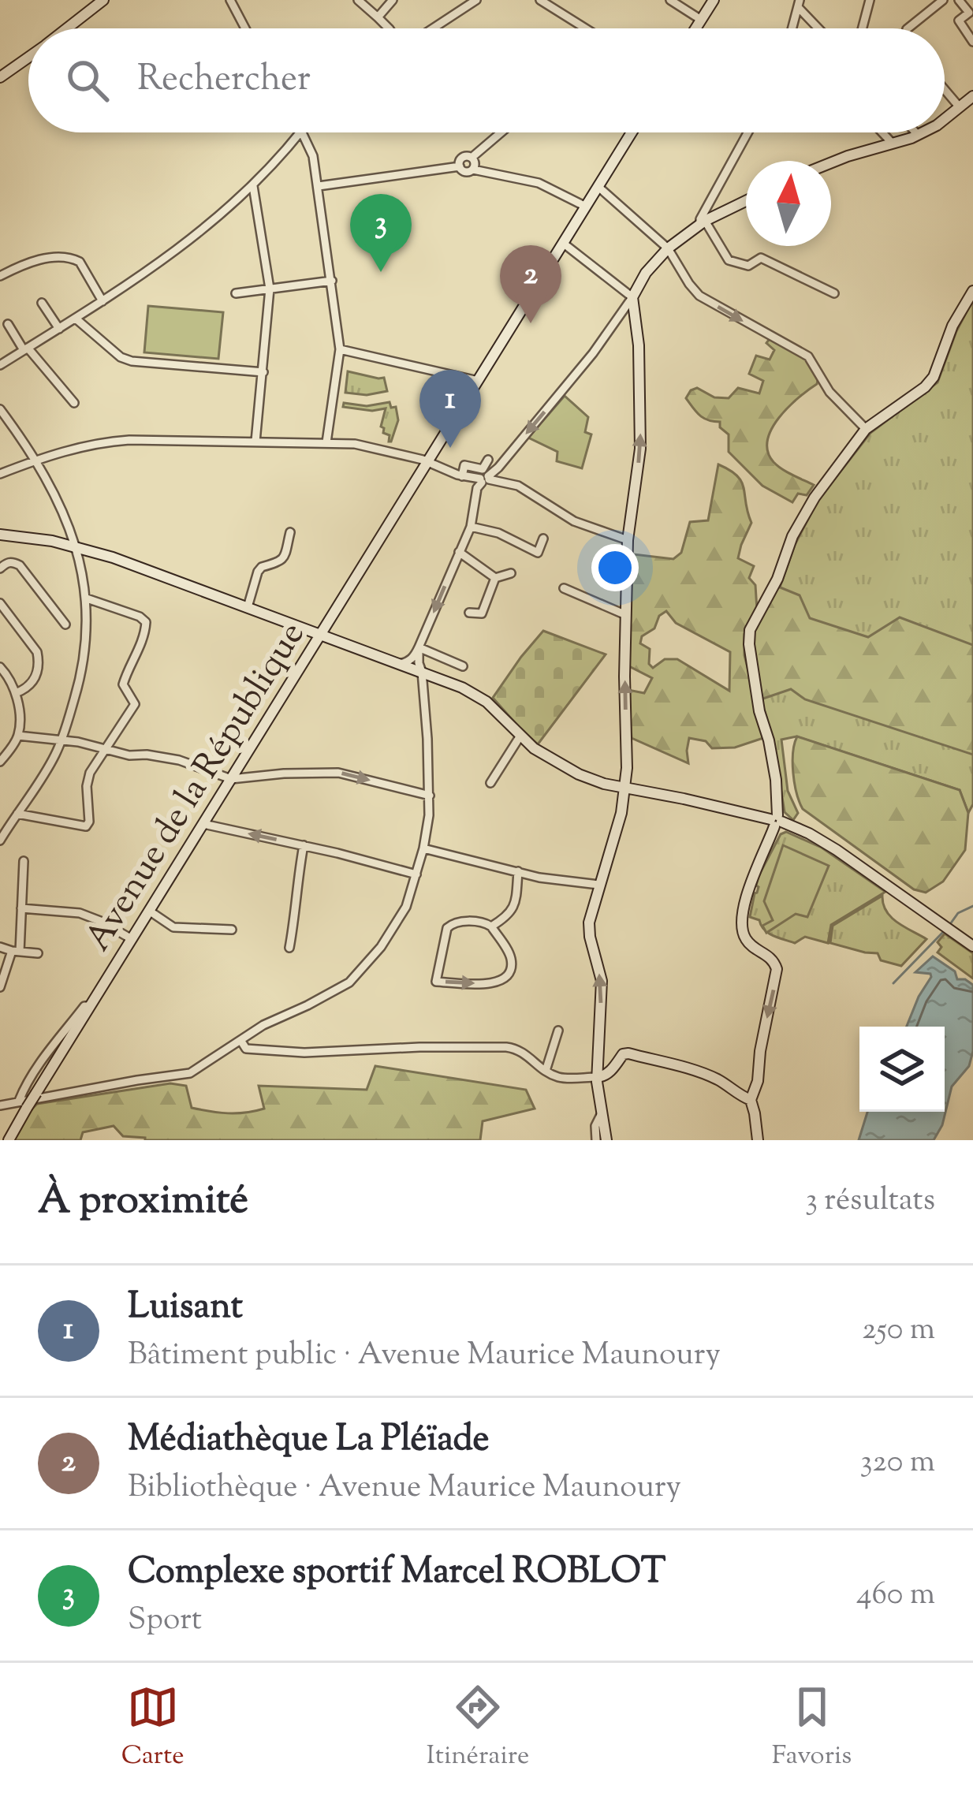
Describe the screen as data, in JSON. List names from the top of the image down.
{
  "streets": {
    "street": ["Avenue de la République"]
  },
  "north": "top",
  "page": {
    "search": "Rechercher",
    "pins": ["3", "2", "1"],
    "heading": ["À proximité", "3 résultats"],
    "list": [
      {
        "mark": "1",
        "name": "Luisant",
        "note": "Bâtiment public · Avenue Maurice Maunoury",
        "value": "250 m"
      },
      {
        "mark": "2",
        "name": "Médiathèque La Pléïade",
        "note": "Bibliothèque · Avenue Maurice Maunoury",
        "value": "320 m"
      },
      {
        "mark": "3",
        "name": "Complexe sportif Marcel ROBLOT",
        "note": "Sport",
        "value": "460 m"
      }
    ],
    "nav": ["Carte", "Itinéraire", "Favoris"]
  }
}
